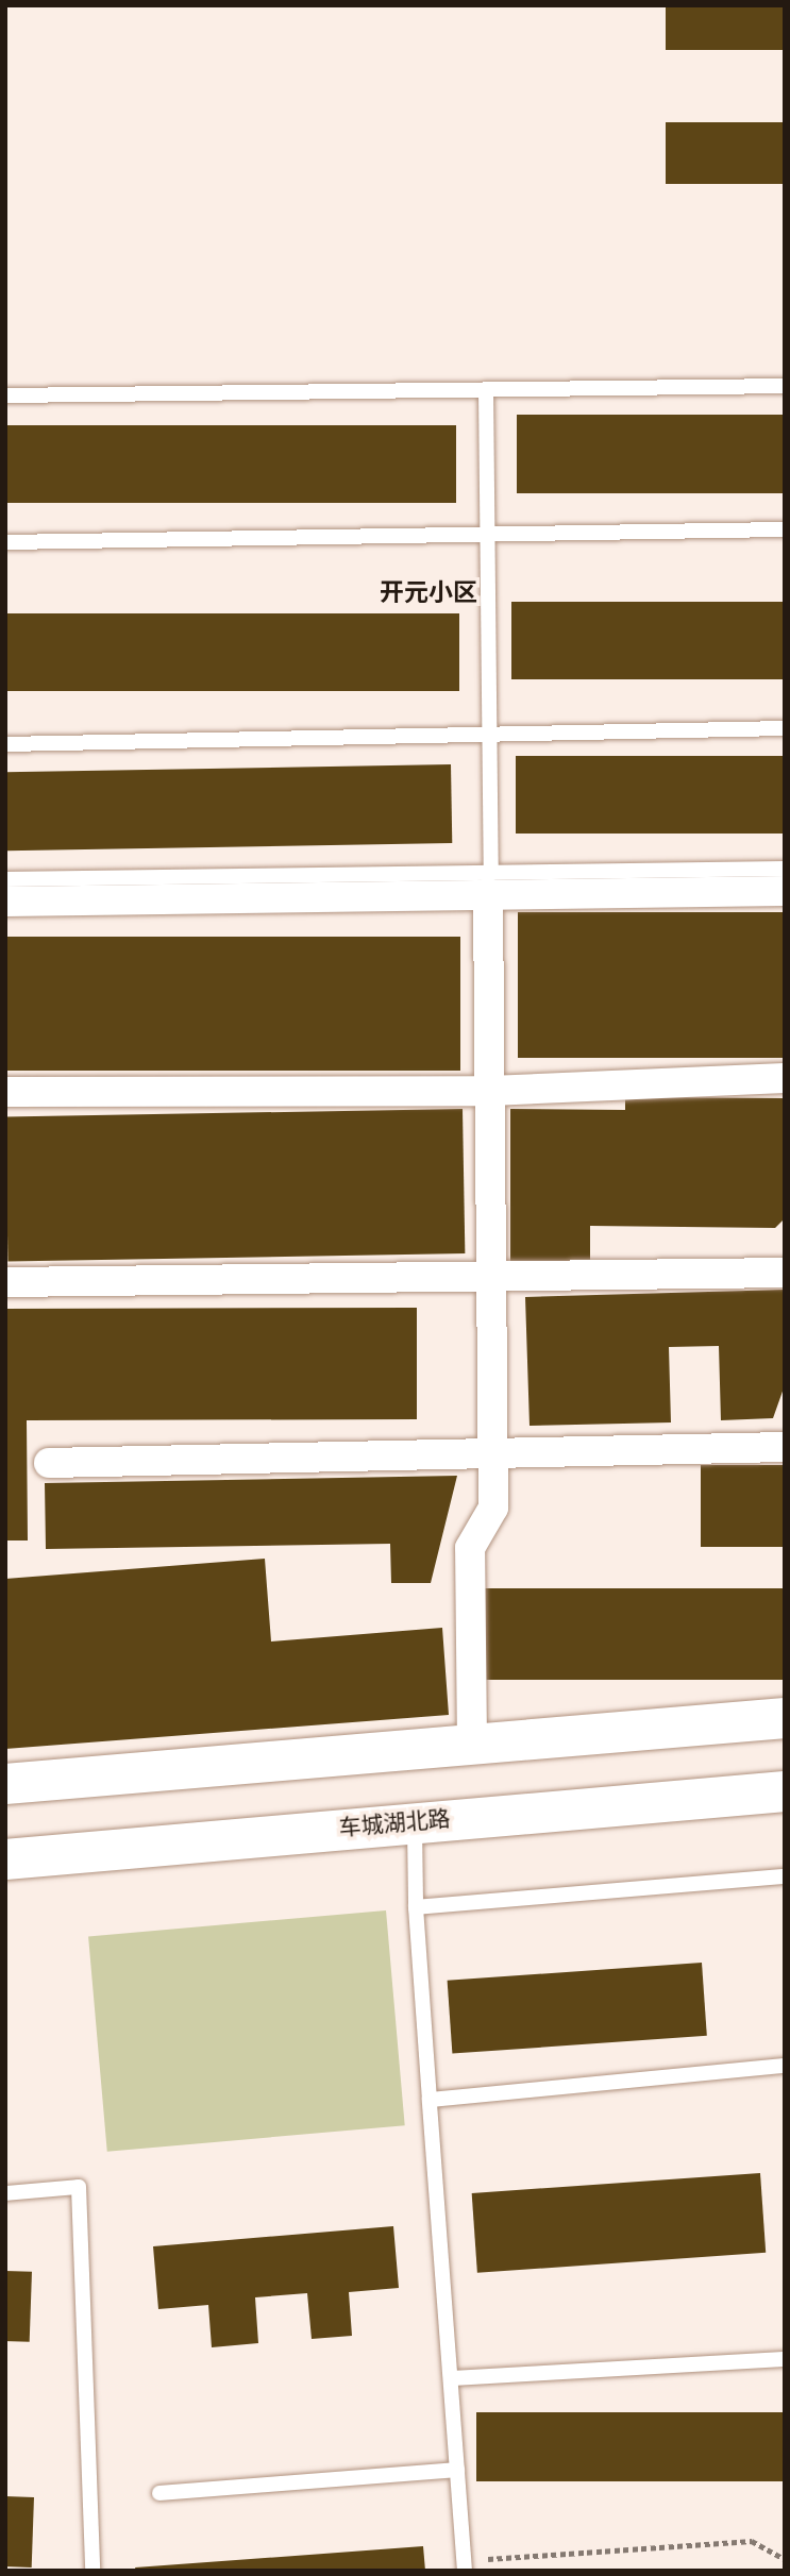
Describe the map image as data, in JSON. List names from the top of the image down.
{
  "streets": {
    "main road": ["车城湖北路"]
  },
  "districts": ["开元小区"]
}
